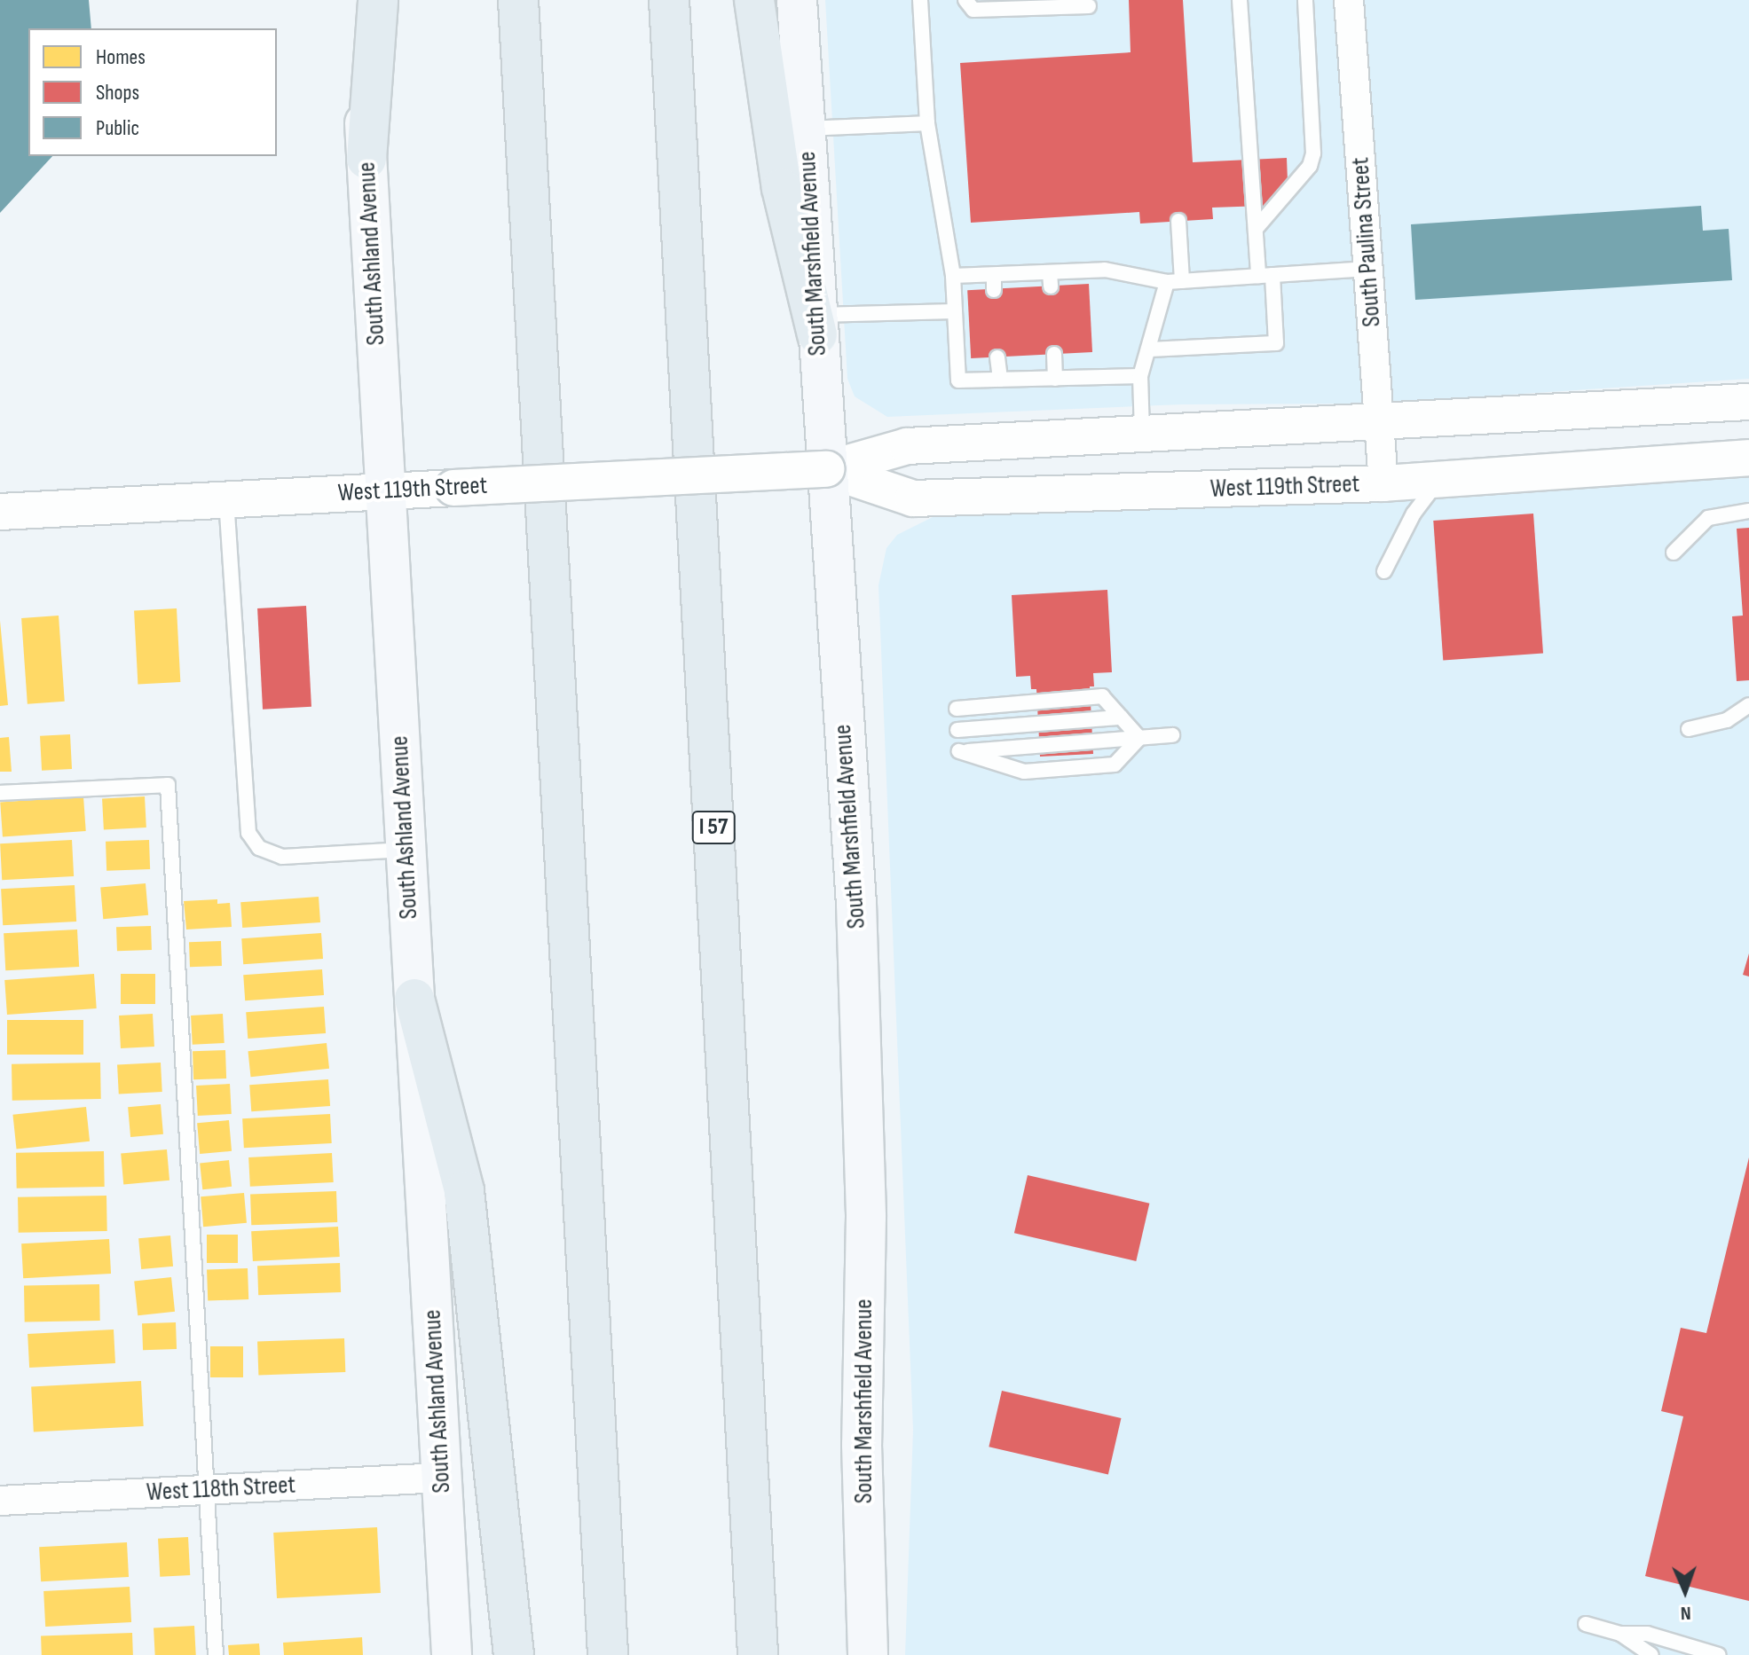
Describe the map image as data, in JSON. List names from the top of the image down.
{
  "streets": {
    "highway": ["I 57"],
    "main road": ["South Ashland Avenue", "South Marshfield Avenue"],
    "street": ["South Paulina Street", "West 119th Street", "West 118th Street"]
  },
  "crossings": [
    ["South Paulina Street", "West 119th Street"],
    ["South Ashland Avenue", "West 119th Street"],
    ["South Ashland Avenue", "West 118th Street"],
    ["South Marshfield Avenue", "West 119th Street"]
  ],
  "legend": ["Homes", "Shops", "Public"],
  "north": "bottom"
}
